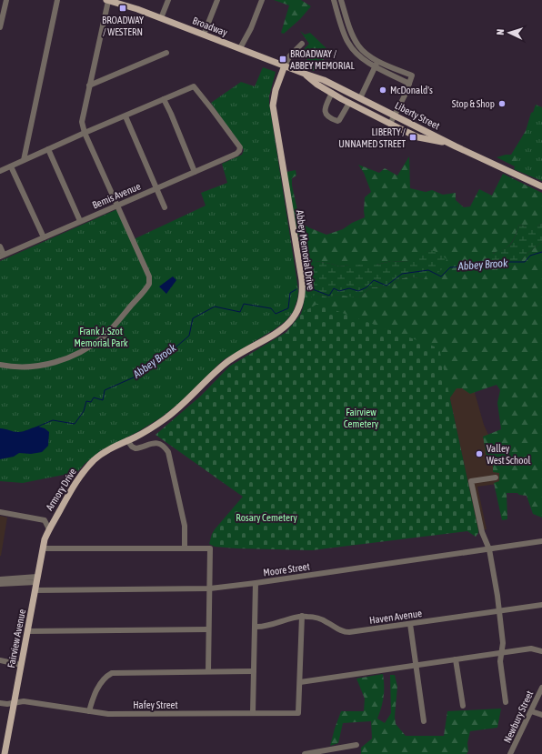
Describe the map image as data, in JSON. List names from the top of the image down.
{
  "streets": {
    "main road": [
      "Broadway",
      "Liberty Street",
      "Abbey Memorial Drive",
      "Armory Drive",
      "Fairview Avenue"
    ],
    "street": [
      "Bemis Avenue",
      "Moore Street",
      "Haven Avenue",
      "Hafey Street",
      "Newbury Street"
    ]
  },
  "crossings": [
    ["Broadway", "Liberty Street"],
    ["Broadway", "Abbey Memorial Drive"],
    ["Abbey Memorial Drive", "Armory Drive"],
    ["Armory Drive", "Fairview Avenue"],
    ["Moore Street", "Fairview Avenue"],
    ["Fairview Avenue", "Hafey Street"]
  ],
  "water": ["Abbey Brook"],
  "parks": ["Frank J. Szot Memorial Park", "Fairview Cemetery", "Rosary Cemetery"],
  "places": {
    "transit": ["BROADWAY / WESTERN", "BROADWAY / ABBEY MEMORIAL", "LIBERTY / UNNAMED STREET"],
    "other": ["McDonald's", "Stop & Shop", "Valley West School"]
  },
  "north": "left"
}
